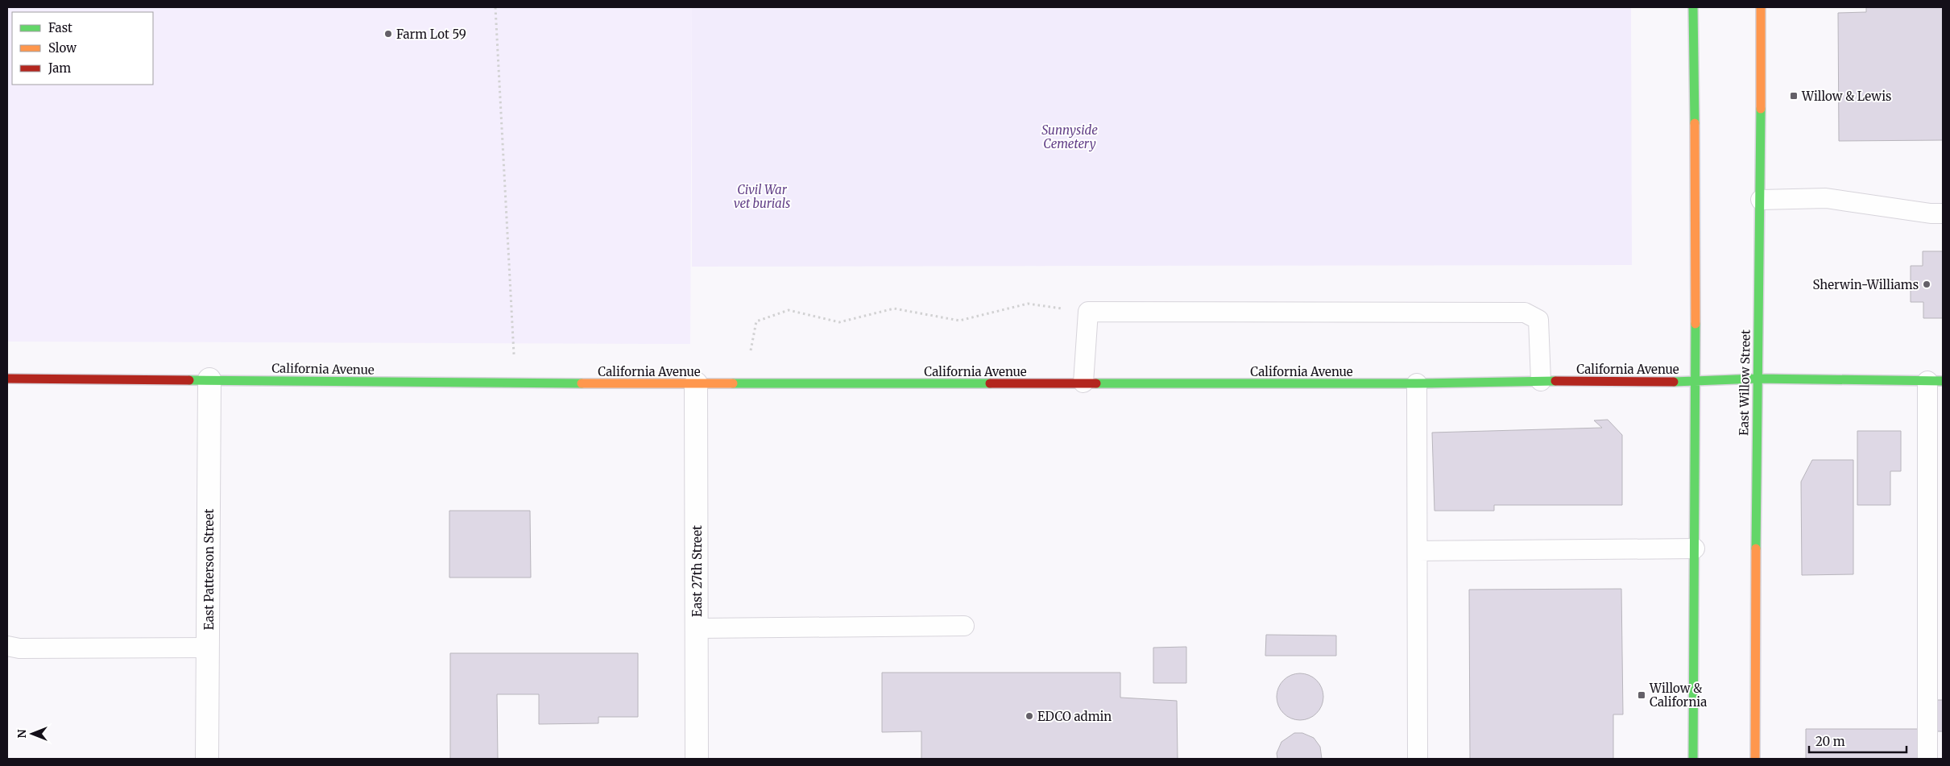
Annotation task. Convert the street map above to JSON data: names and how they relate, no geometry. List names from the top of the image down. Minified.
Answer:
{"streets":{"street":["California Avenue","East Willow Street","East Patterson Street","East 27th Street"]},"crossings":[["California Avenue","East Willow Street"],["California Avenue","East Patterson Street"],["California Avenue","East 27th Street"]],"parks":["Sunnyside Cemetery","Civil War vet burials"],"places":{"other":["Farm Lot 59","Sherwin-Williams","EDCO admin"],"transit":["Willow & Lewis","Willow & California"]},"legend":["Fast","Slow","Jam"],"scale_bar":"20 m","north":"left"}
